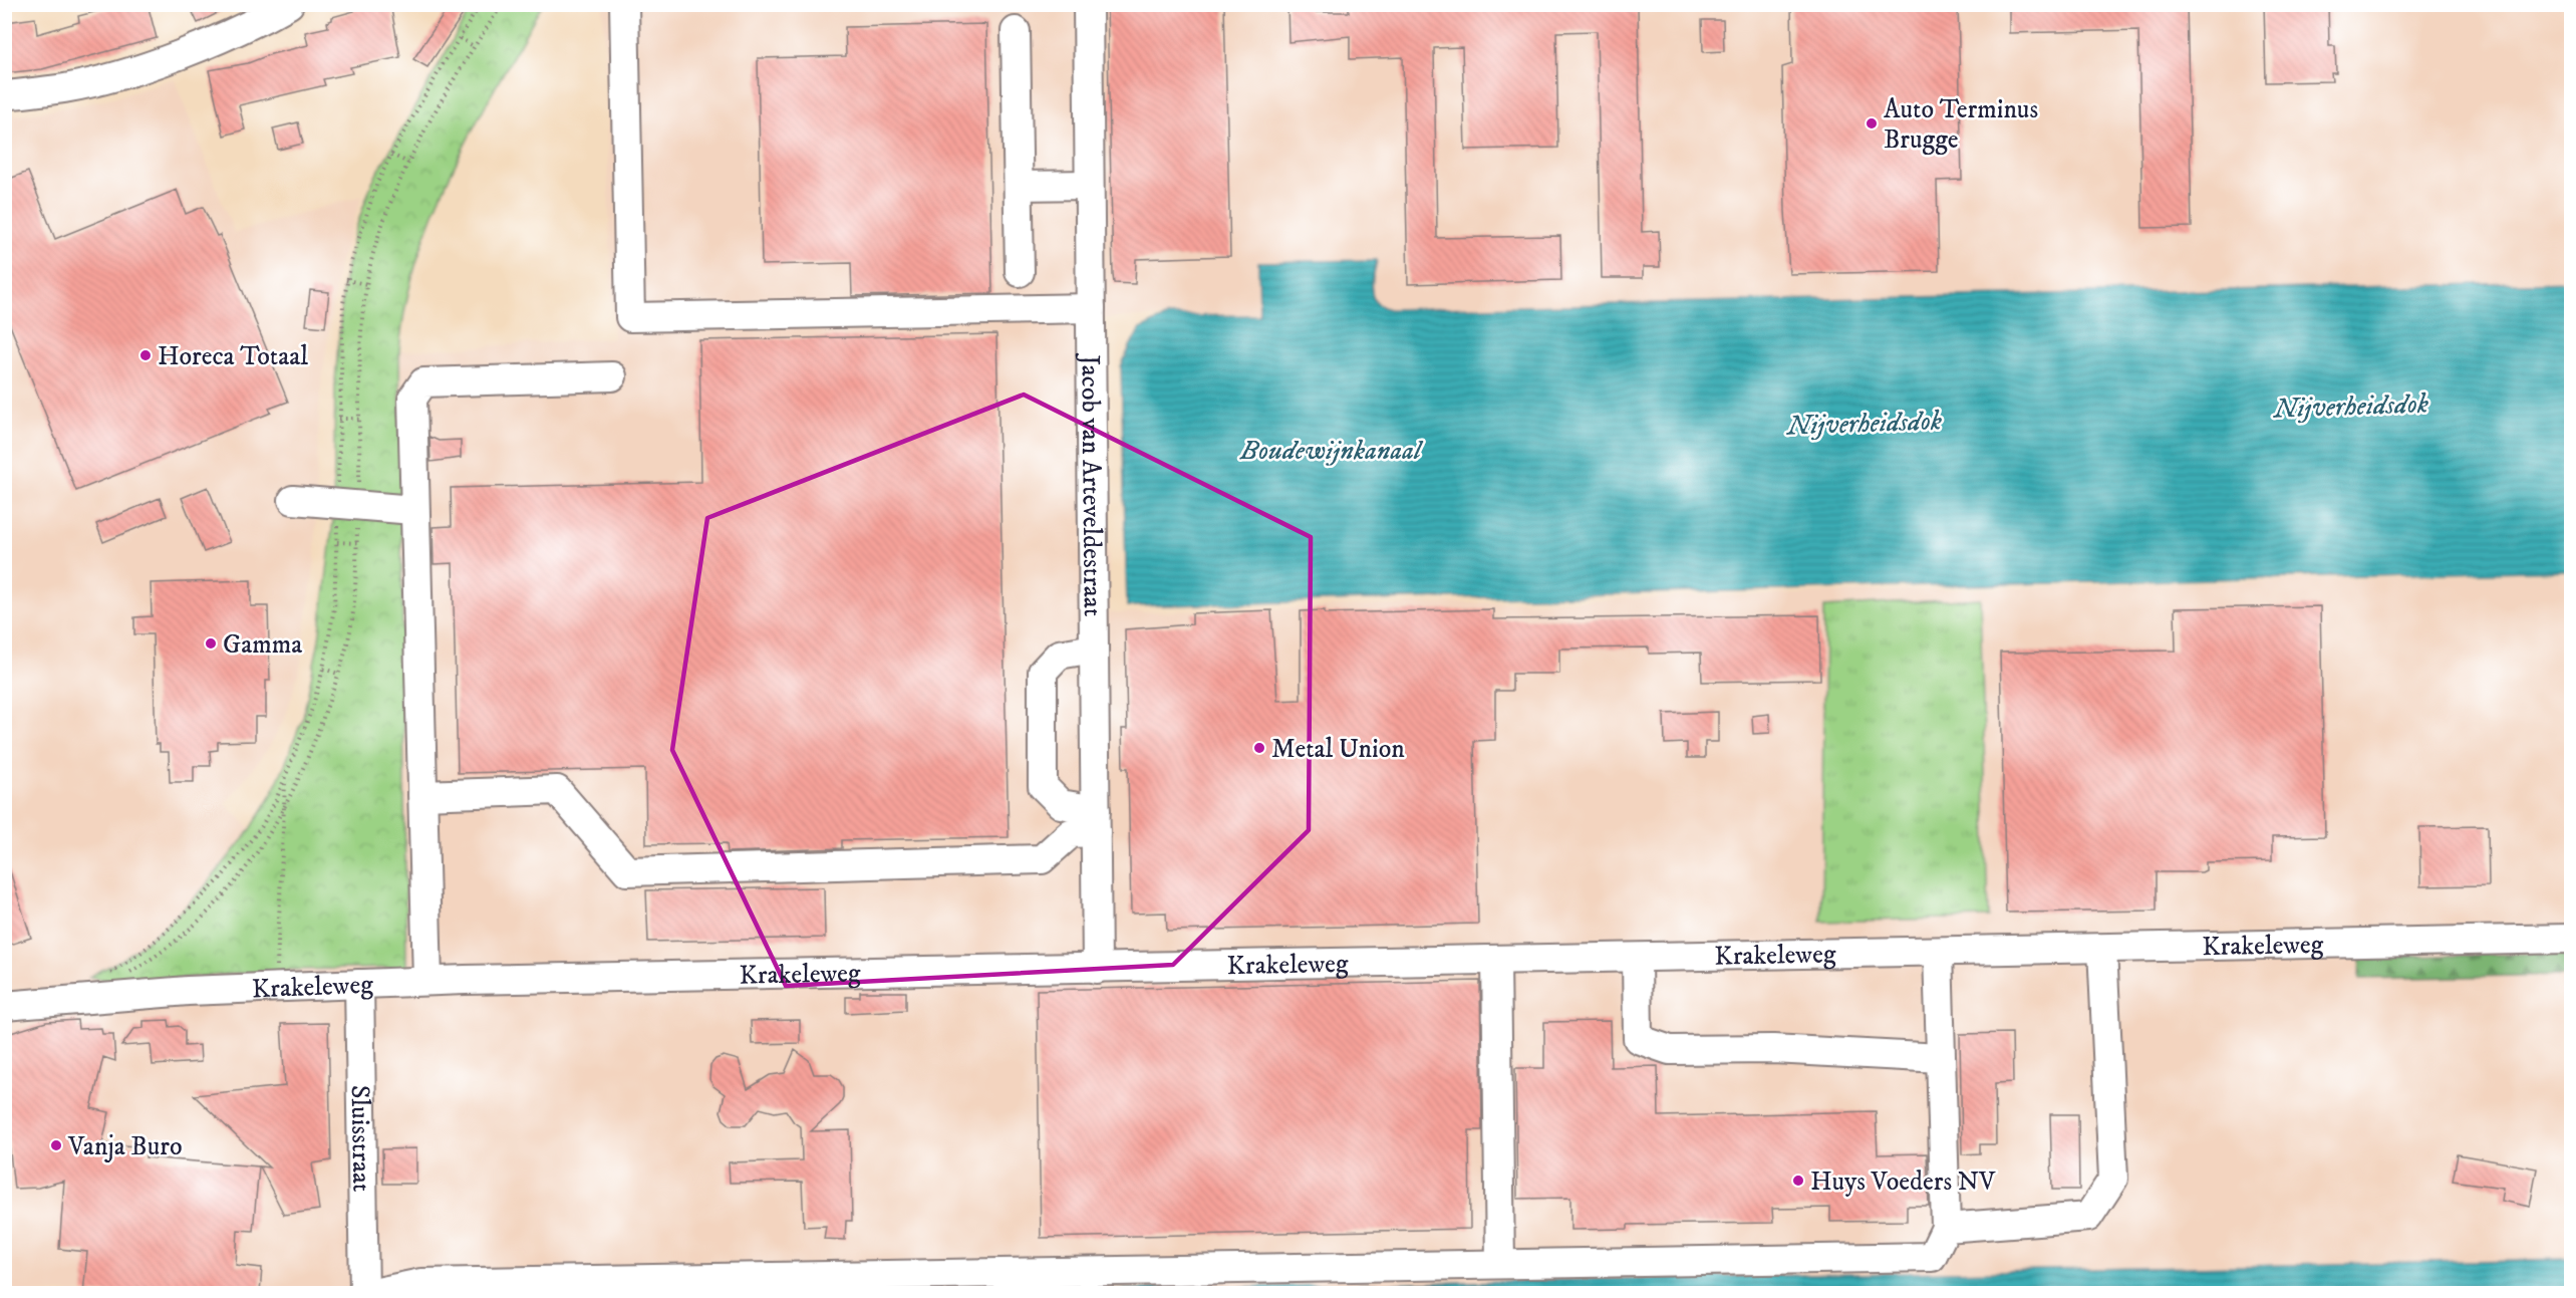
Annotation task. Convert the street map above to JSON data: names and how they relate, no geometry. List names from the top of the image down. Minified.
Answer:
{"streets":{"street":["Jacob van Arteveldestraat","Krakeleweg","Sluisstraat"]},"crossings":[["Jacob van Arteveldestraat","Krakeleweg"],["Krakeleweg","Sluisstraat"]],"water":["Nijverheidsdok","Boudewijnkanaal"],"places":["Auto Terminus Brugge","Horeca Totaal","Gamma","Metal Union","Vanja Buro","Huys Voeders NV"]}
